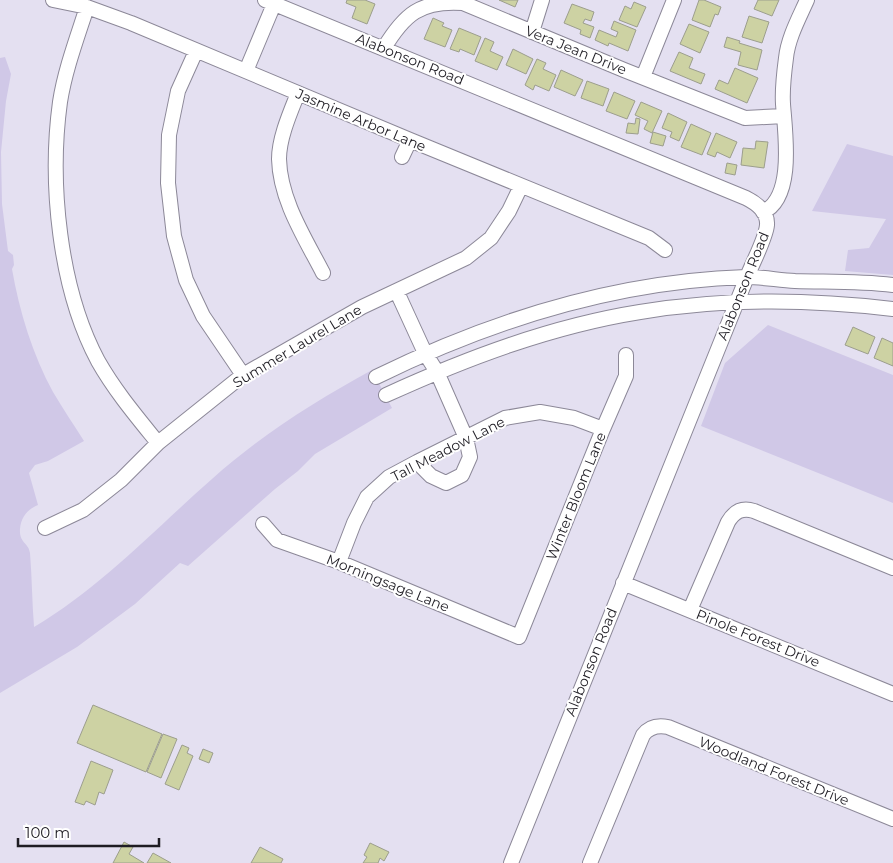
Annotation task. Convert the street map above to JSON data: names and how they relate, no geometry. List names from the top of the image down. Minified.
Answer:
{"streets":{"street":["Vera Jean Drive","Alabonson Road","Jasmine Arbor Lane","Summer Laurel Lane","Tall Meadow Lane","Winter Bloom Lane","Morningsage Lane","Pinole Forest Drive","Woodland Forest Drive"]},"crossings":[["Vera Jean Drive","Alabonson Road"],["Alabonson Road","Pinole Forest Drive"],["Jasmine Arbor Lane","Summer Laurel Lane"],["Tall Meadow Lane","Winter Bloom Lane"],["Tall Meadow Lane","Morningsage Lane"],["Winter Bloom Lane","Morningsage Lane"]],"scale_bar":"100 m"}
